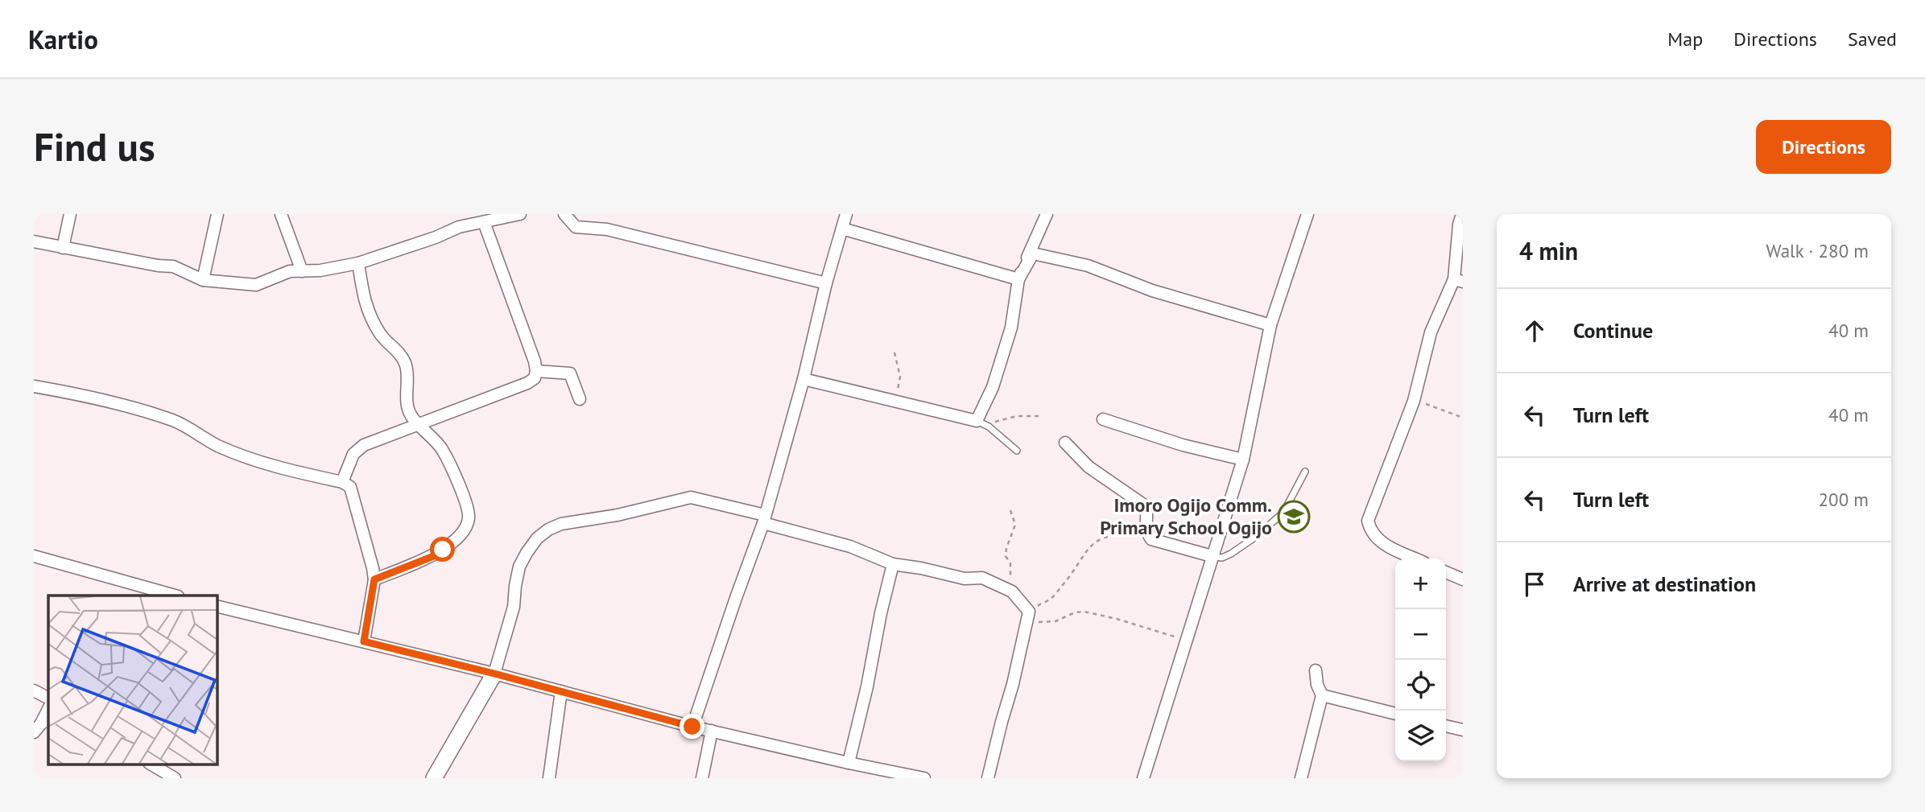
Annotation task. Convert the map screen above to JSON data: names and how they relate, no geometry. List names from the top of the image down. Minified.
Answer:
{"places":{"school or university":["Imoro Ogijo Comm. Primary School Ogijo"]},"page":{"header":"Kartio","nav":["Map","Directions","Saved"],"buttons":"Directions","title":"Find us","heading":["4 min","Walk · 280 m"],"list":[["Continue","40 m"],["Turn left","40 m"],["Turn left","200 m"],"Arrive at destination"],"map_buttons":["+","−"]}}
